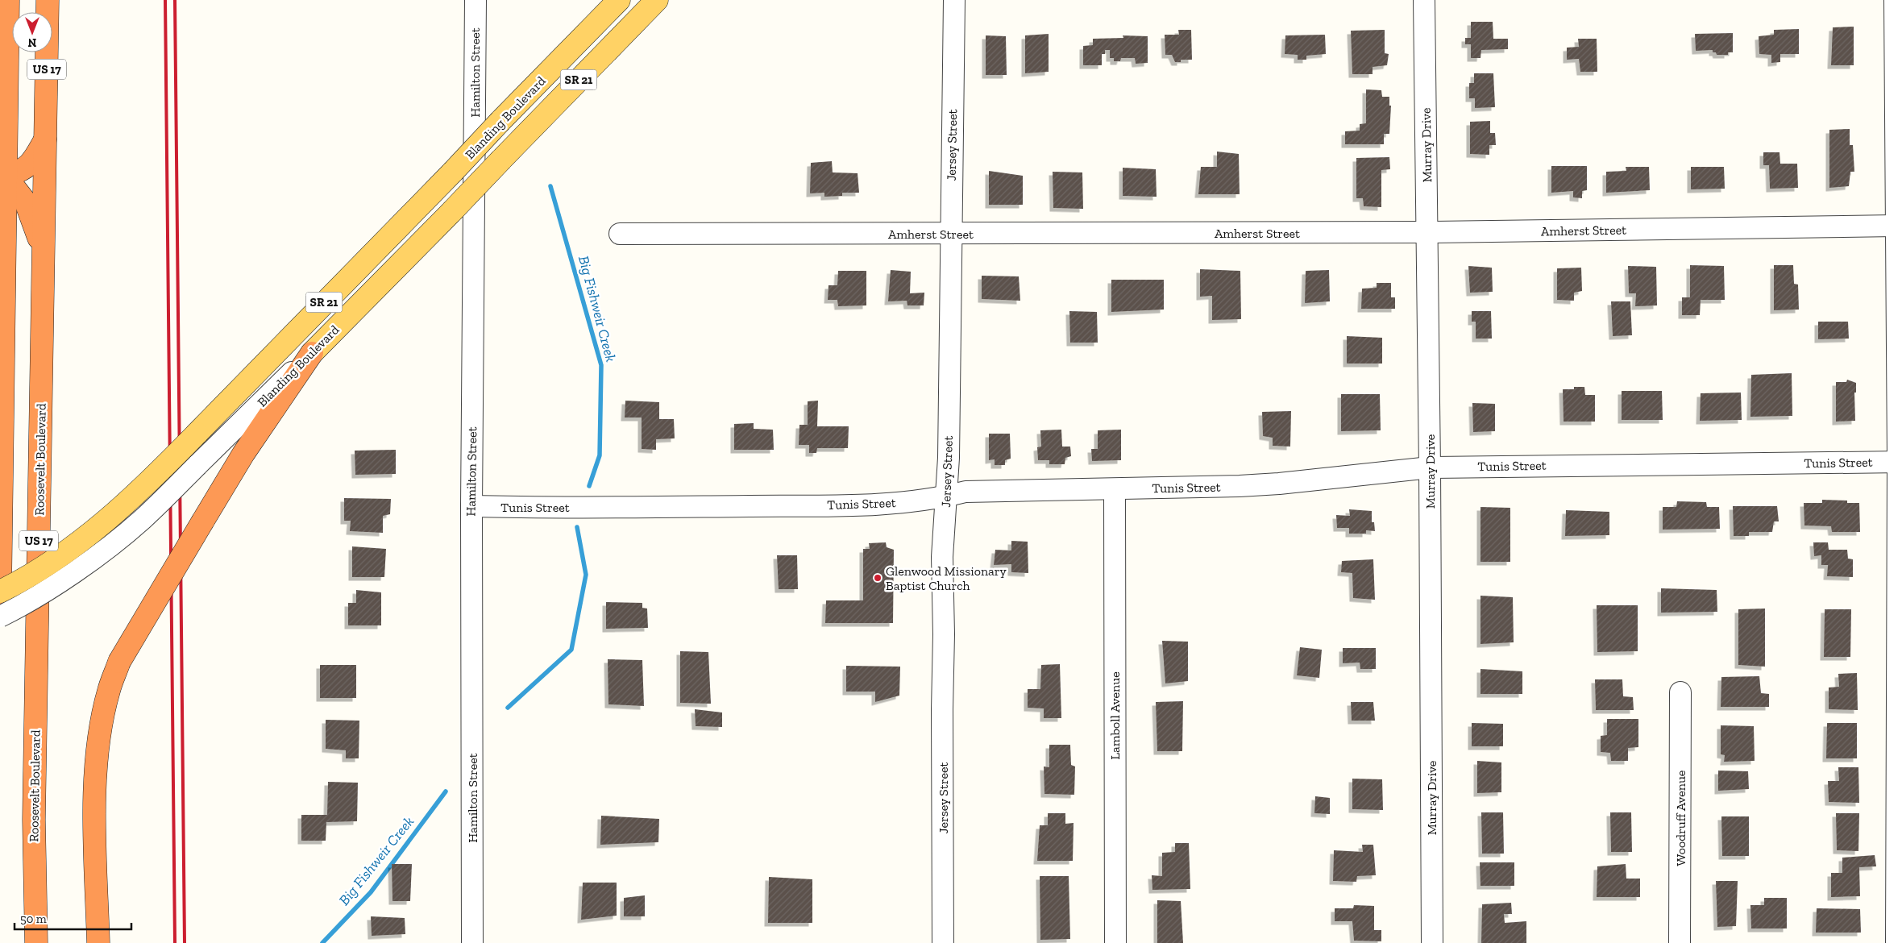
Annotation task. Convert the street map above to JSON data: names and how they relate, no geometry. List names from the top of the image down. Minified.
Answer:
{"streets":{"highway":["US 17","Roosevelt Boulevard"],"main road":["SR 21","Blanding Boulevard"],"street":["Hamilton Street","Jersey Street","Murray Drive","Amherst Street","Tunis Street","Lamboll Avenue","Woodruff Avenue"]},"crossings":[["Hamilton Street","Tunis Street"],["Jersey Street","Amherst Street"],["Jersey Street","Tunis Street"],["Murray Drive","Amherst Street"],["Murray Drive","Tunis Street"],["Tunis Street","Lamboll Avenue"]],"water":["Big Fishweir Creek"],"places":["Glenwood Missionary Baptist Church"],"scale_bar":"50 m","north":"bottom"}
